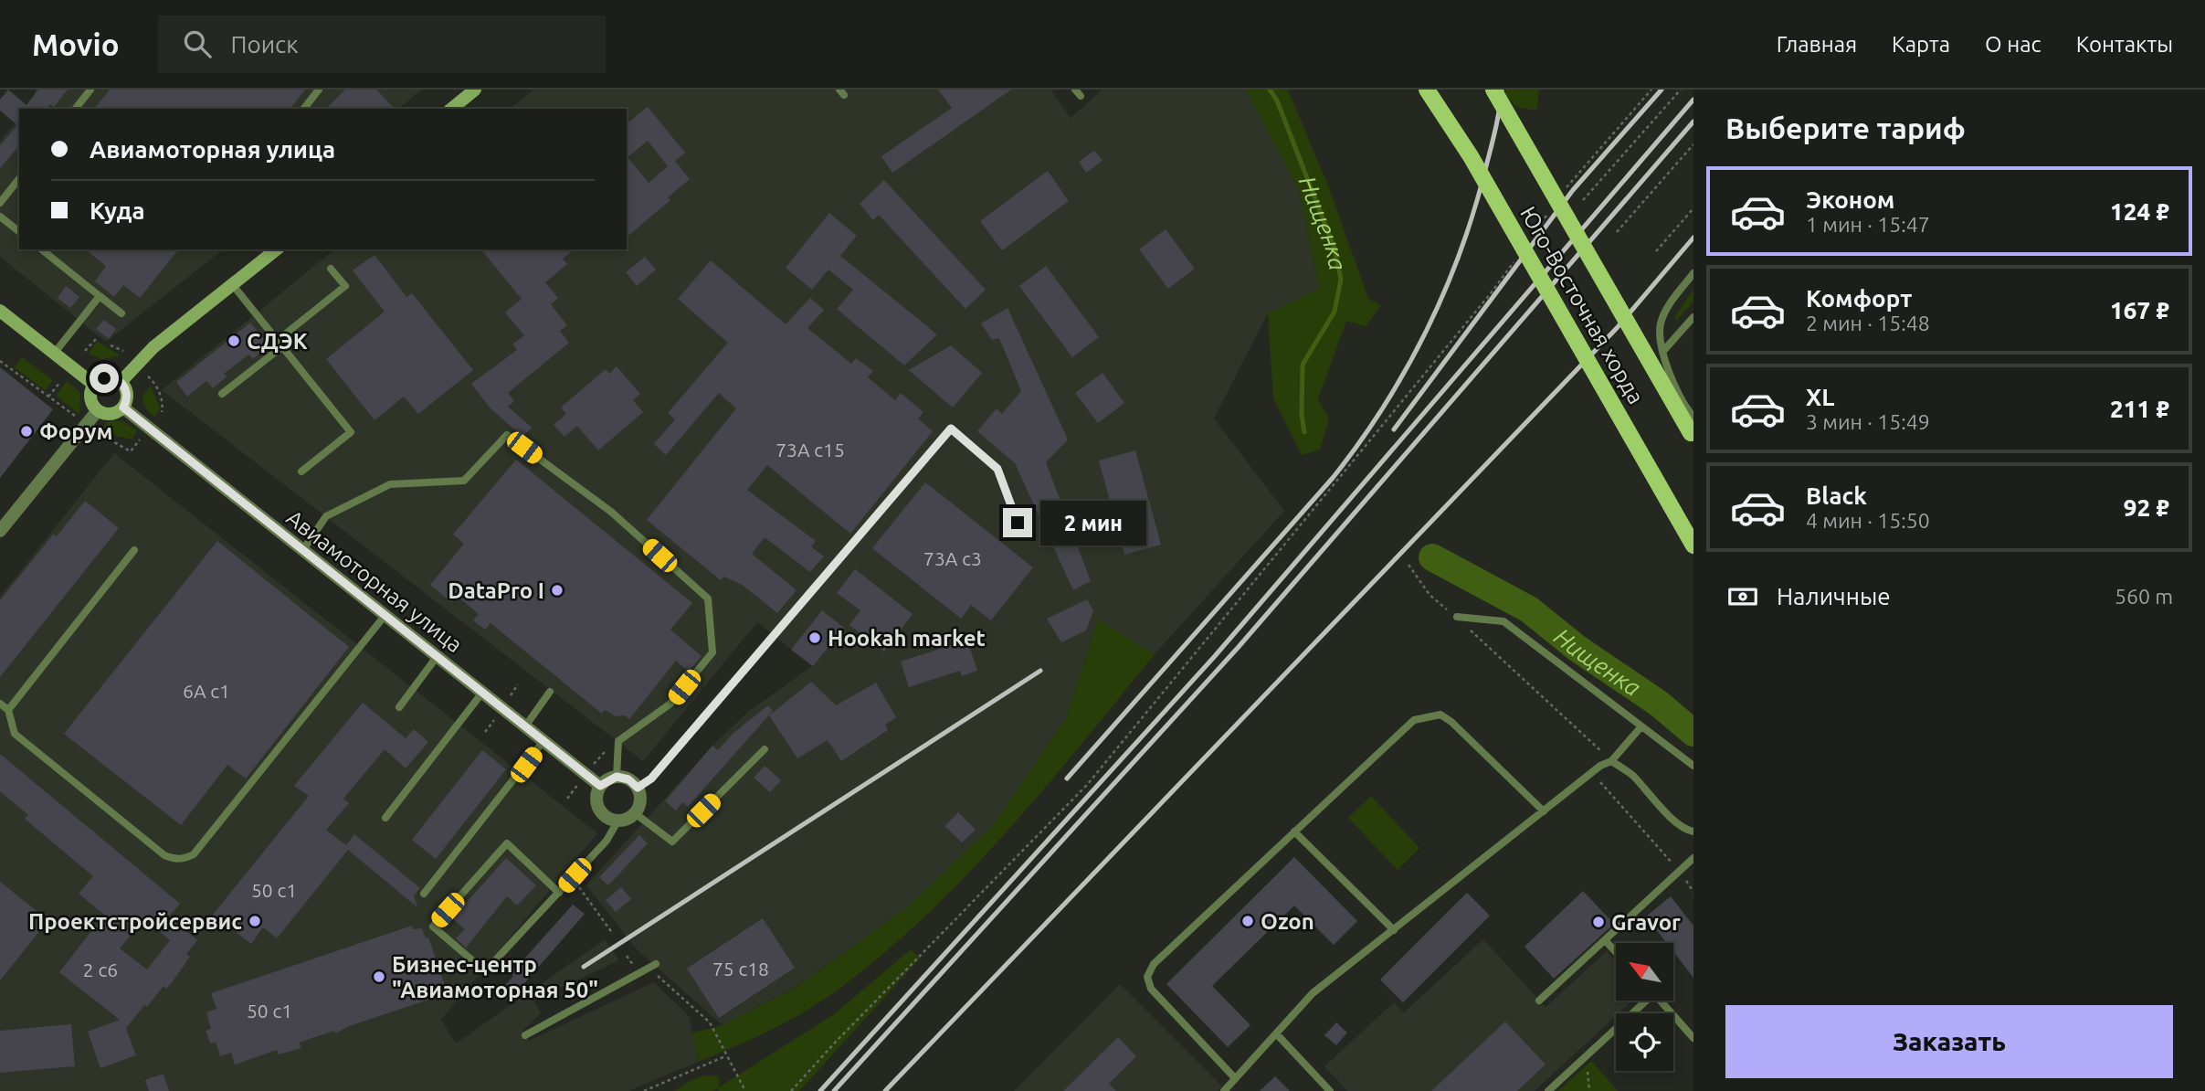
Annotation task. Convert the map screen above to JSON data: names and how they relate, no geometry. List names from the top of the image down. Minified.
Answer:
{"streets":{"main road":["Юго-Восточная хорда"],"street":["Авиамоторная улица"]},"water":["Нищенка"],"places":["СДЭК","Форум","DataPro I","Hookah market","Проектстройсервис","Ozon","Gravor","Бизнес-центр \"Авиамоторная 50\""],"house_numbers":["73А с15","73А с3","6А с1","50 с1","75 с18","2 с6","50 с1"],"north":"top left","page":{"header":"Movio","search":"Поиск","nav":["Главная","Карта","О нас","Контакты"],"heading":"Выберите тариф","banner":["Авиамоторная улица","Куда"],"list":[{"name":"Эконом","note":"1 мин · 15:47","value":"124 ₽"},{"name":"Комфорт","note":"2 мин · 15:48","value":"167 ₽"},{"name":"XL","note":"3 мин · 15:49","value":"211 ₽"},{"name":"Black","note":"4 мин · 15:50","value":"92 ₽"}],"bubble":"2 мин","pay":["Наличные","560 m"],"buttons":"Заказать"}}
